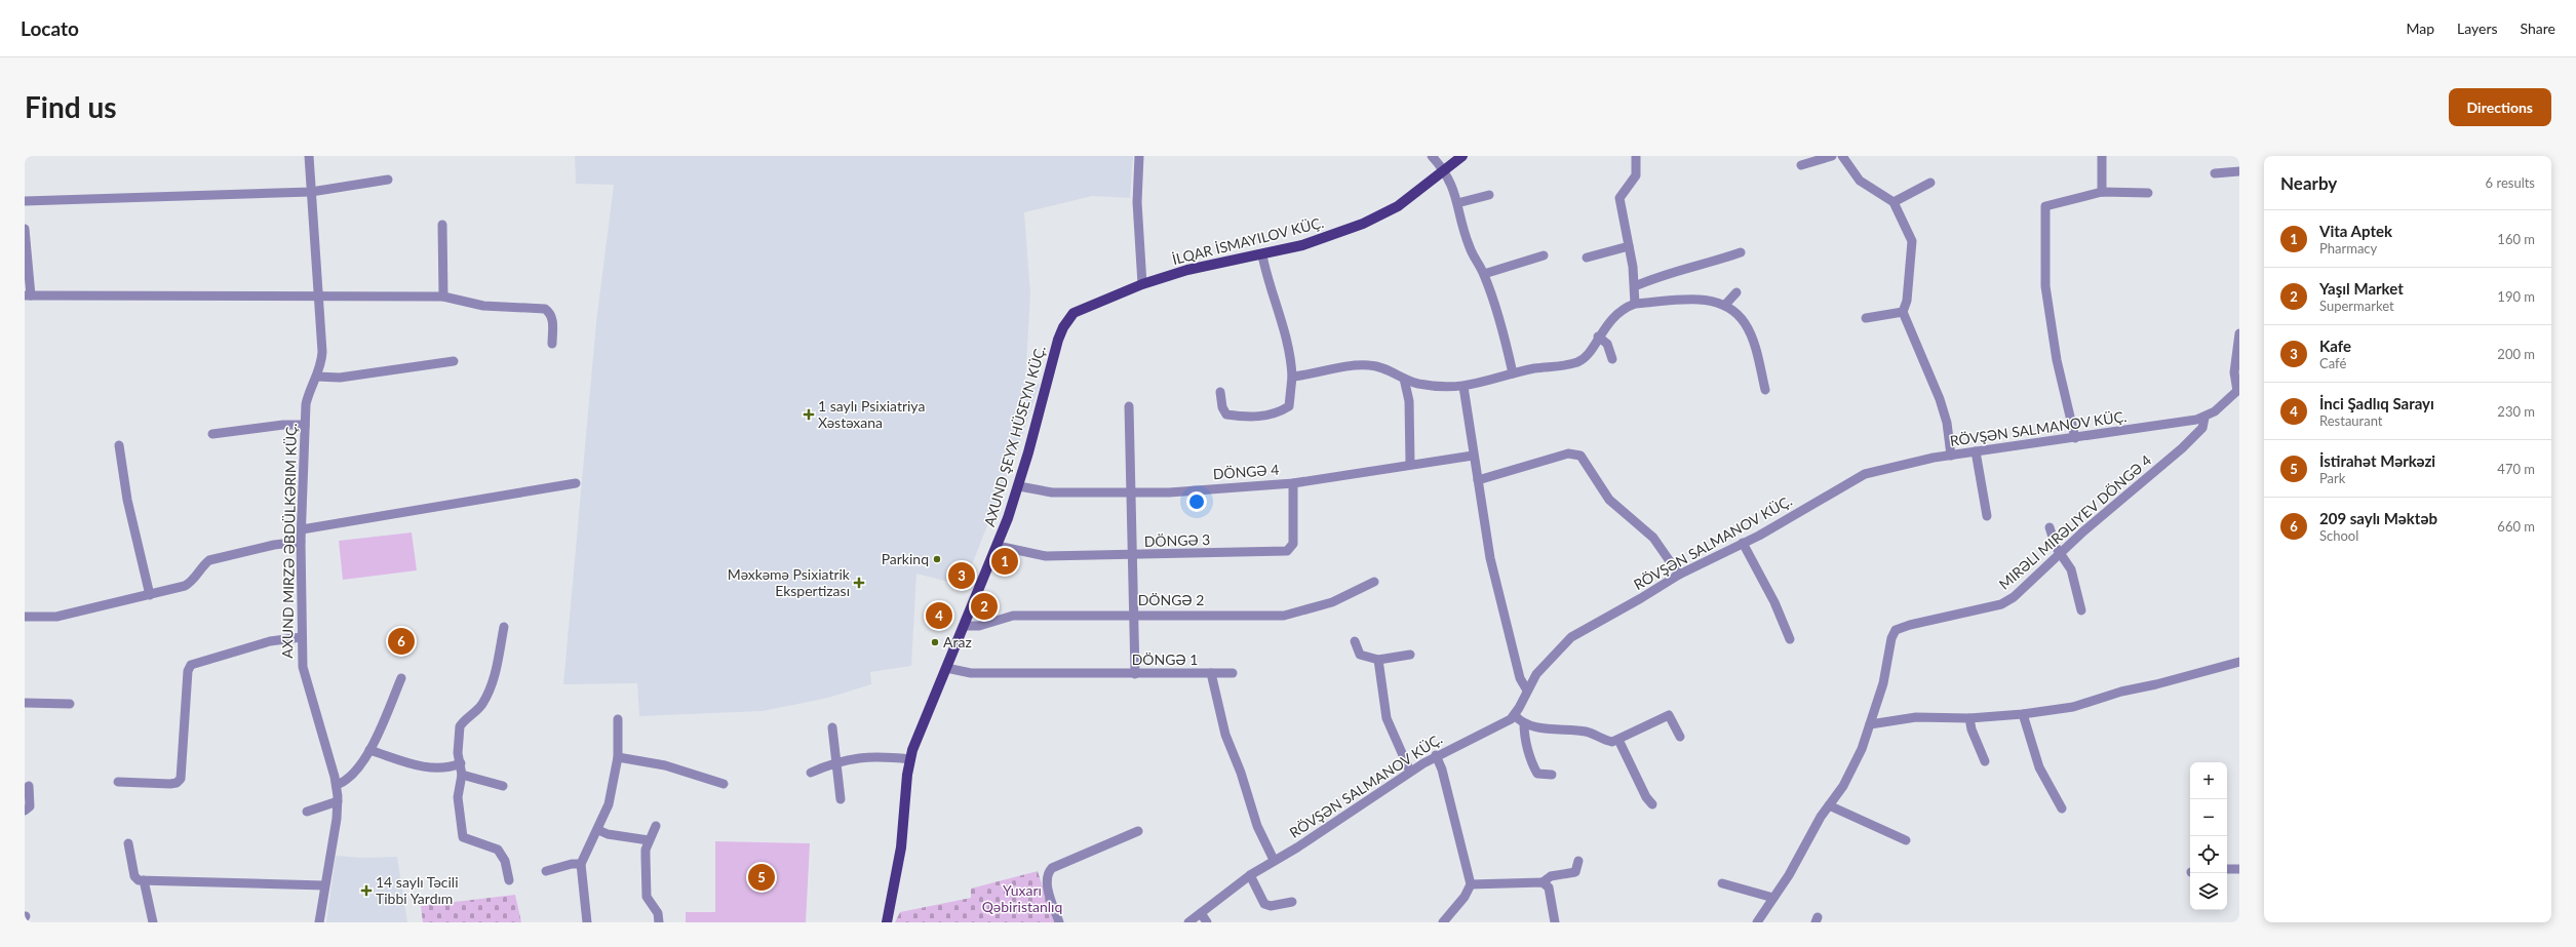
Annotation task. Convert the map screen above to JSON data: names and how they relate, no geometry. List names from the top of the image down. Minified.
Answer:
{"streets":{"main road":["AXUND ŞEYX HÜSEYN KÜÇ."],"street":["RÖVŞƏN SALMANOV KÜÇ.","DÖNGƏ 4","MIRƏLI MIRƏLIYEV DÖNGƏ 4","AXUND MIRZƏ ƏBDÜLKƏRIM KÜÇ.","DÖNGƏ 3","DÖNGƏ 2","DÖNGƏ 1"]},"crossings":[["RÖVŞƏN SALMANOV KÜÇ.","MIRƏLI MIRƏLIYEV DÖNGƏ 4"],["RÖVŞƏN SALMANOV KÜÇ.","DÖNGƏ 1"],["AXUND ŞEYX HÜSEYN KÜÇ.","DÖNGƏ 4"],["AXUND ŞEYX HÜSEYN KÜÇ.","DÖNGƏ 3"],["AXUND ŞEYX HÜSEYN KÜÇ.","DÖNGƏ 2"],["AXUND ŞEYX HÜSEYN KÜÇ.","DÖNGƏ 1"],["DÖNGƏ 4","DÖNGƏ 3"]],"parks":["Yuxarı Qəbiristanlıq"],"places":{"health":["1 saylı Psixiatriya Xəstəxana","Məxkəmə Psixiatrik Ekspertizası","14 saylı Təcili Tibbi Yardım"],"other":["Parkinq","Araz"]},"page":{"header":"Locato","nav":["Map","Layers","Share"],"buttons":"Directions","title":"Find us","heading":["Nearby","6 results"],"list":[{"mark":"1","name":"Vita Aptek","note":"Pharmacy","value":"160 m"},{"mark":"2","name":"Yaşıl Market","note":"Supermarket","value":"190 m"},{"mark":"3","name":"Kafe","note":"Café","value":"200 m"},{"mark":"4","name":"İnci Şadlıq Sarayı","note":"Restaurant","value":"230 m"},{"mark":"5","name":"İstirahət Mərkəzi","note":"Park","value":"470 m"},{"mark":"6","name":"209 saylı Məktəb","note":"School","value":"660 m"}],"pins":["1","3","2","4","6","5"],"map_buttons":["+","−"]}}
